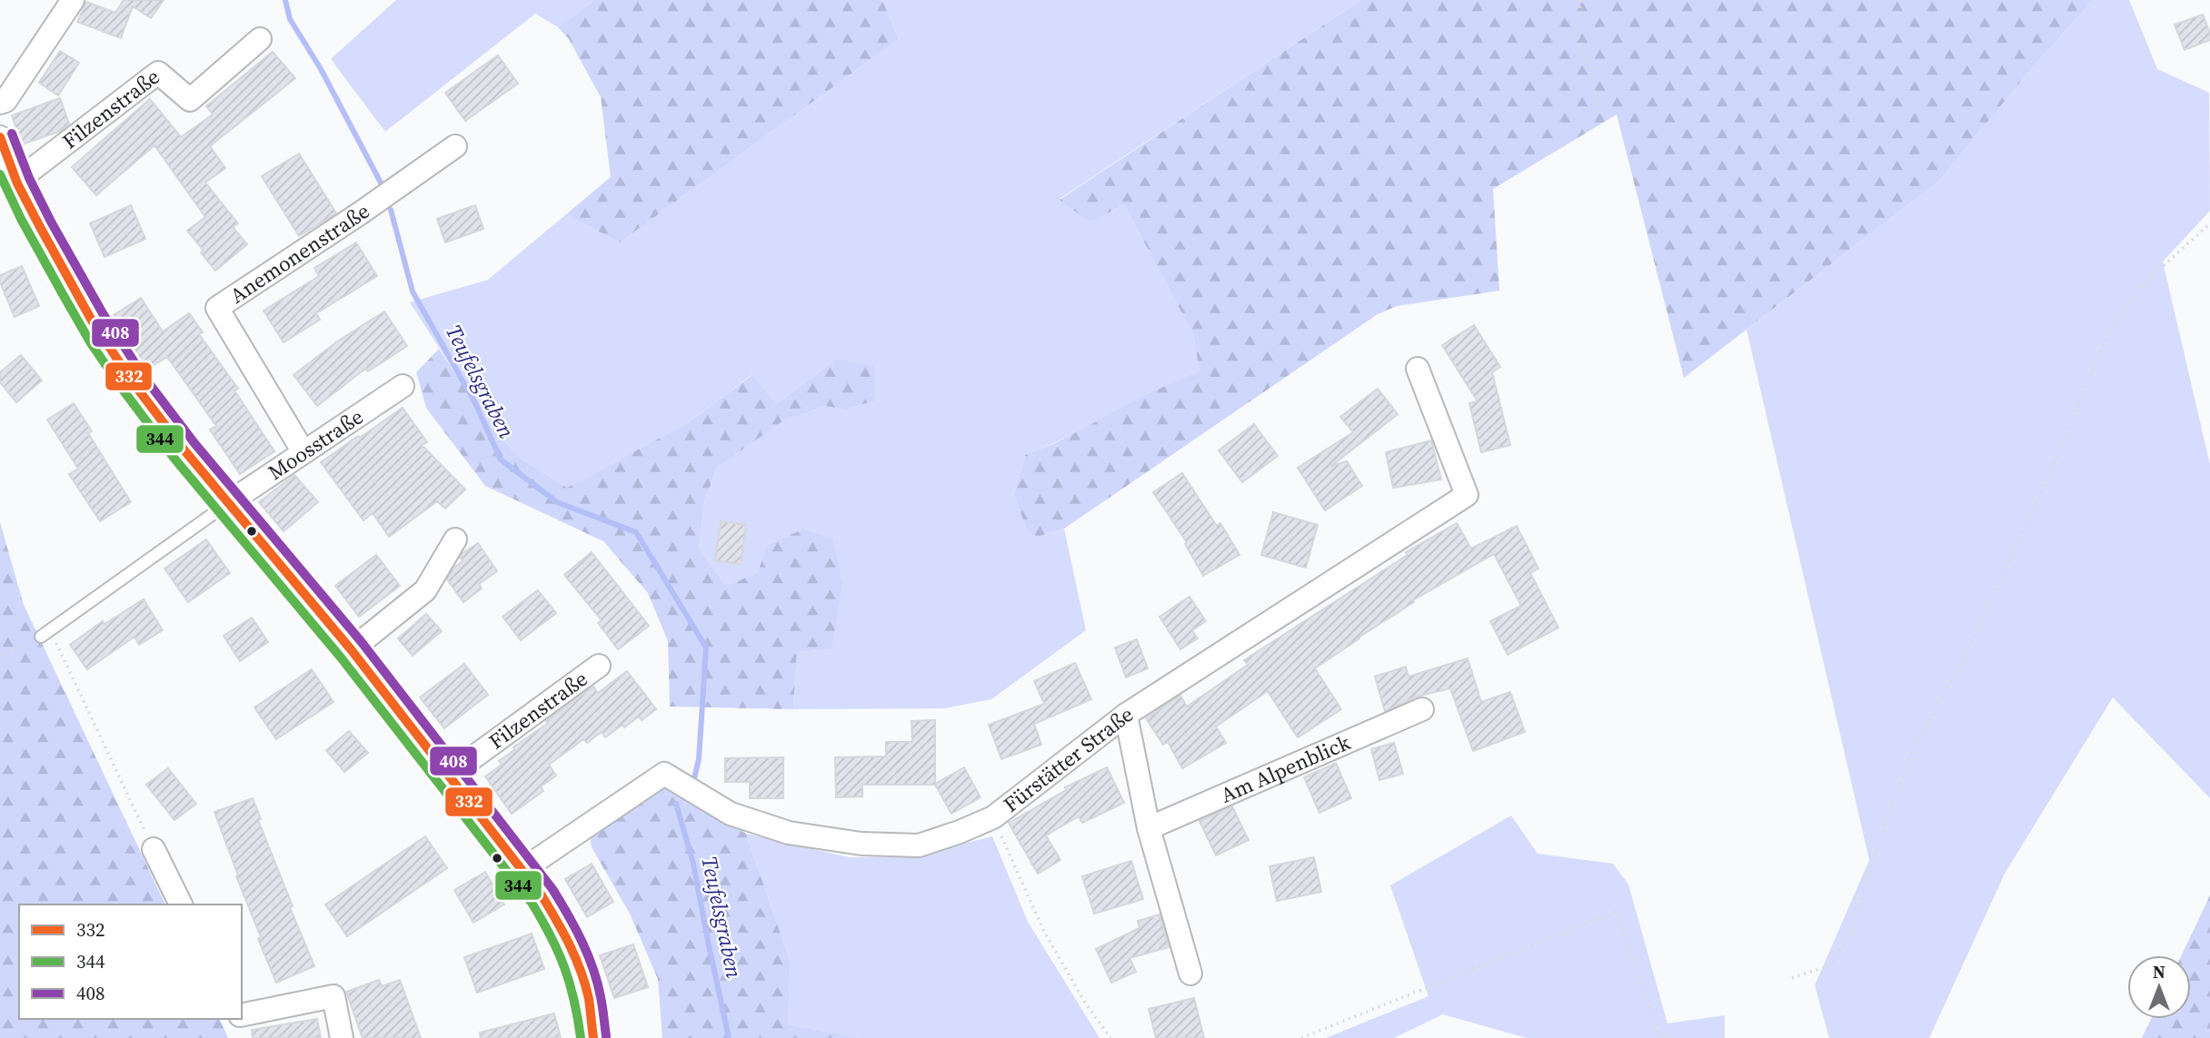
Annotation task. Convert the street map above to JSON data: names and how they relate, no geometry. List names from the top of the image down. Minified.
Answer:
{"streets":{"street":["Filzenstraße","Anemonenstraße","Moosstraße","Fürstätter Straße","Am Alpenblick"]},"crossings":[["Anemonenstraße","Moosstraße"]],"water":["Teufelsgraben"],"lines":["transit line 408","transit line 332","transit line 344"],"legend":["332","344","408"],"north":"top"}
